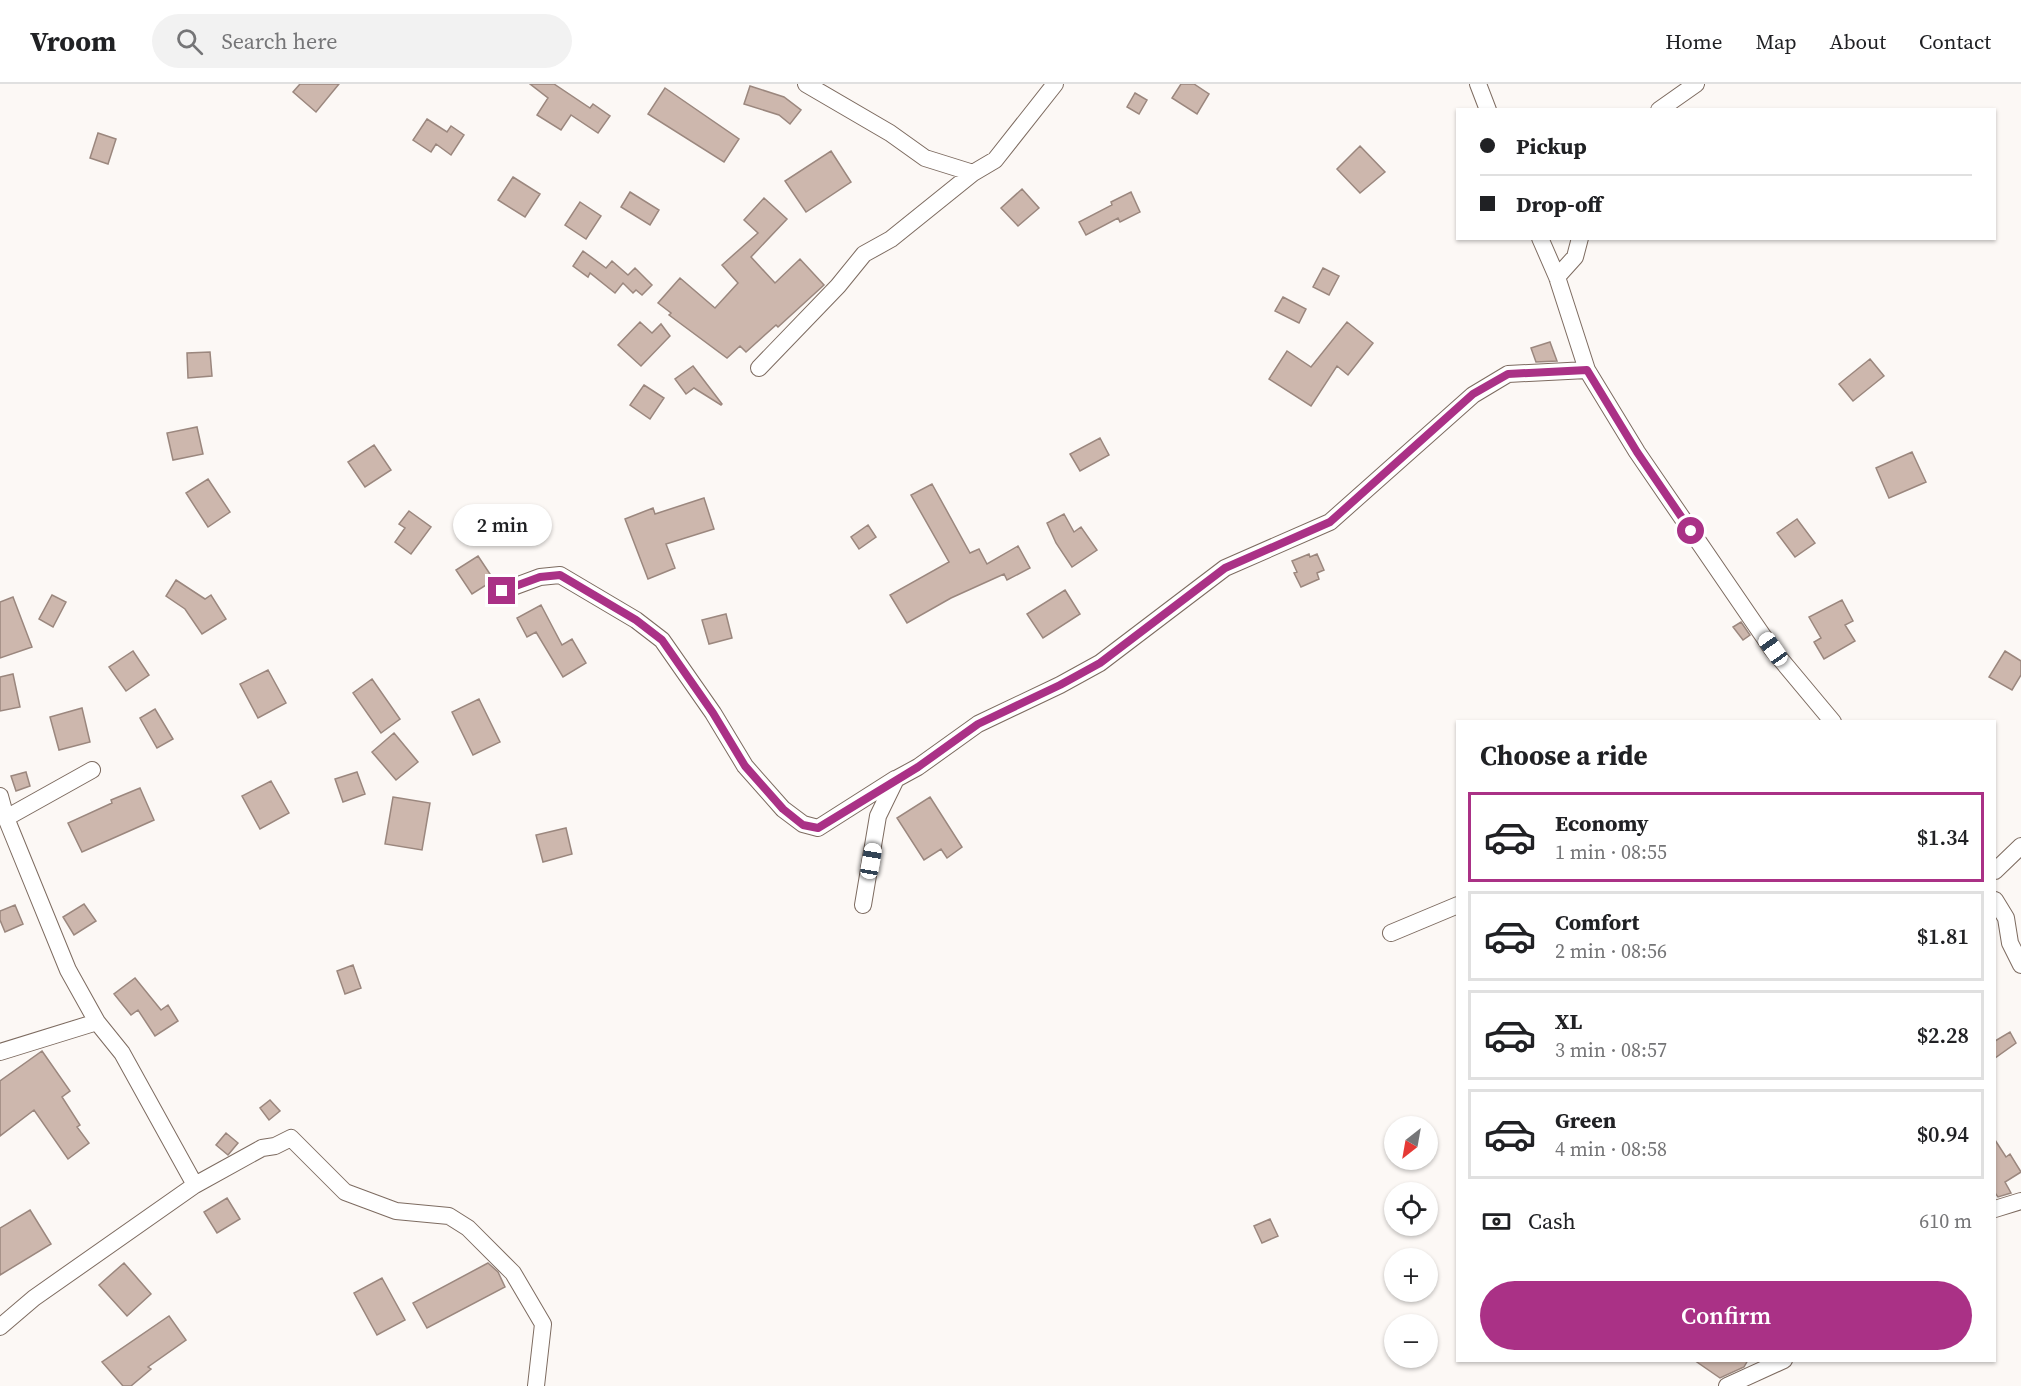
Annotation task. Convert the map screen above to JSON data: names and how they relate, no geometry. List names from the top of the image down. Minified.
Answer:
{"north":"bottom left","page":{"header":"Vroom","search":"Search here","nav":["Home","Map","About","Contact"],"banner":["Pickup","Drop-off"],"bubble":"2 min","heading":"Choose a ride","list":[{"name":"Economy","note":"1 min · 08:55","value":"$1.34"},{"name":"Comfort","note":"2 min · 08:56","value":"$1.81"},{"name":"XL","note":"3 min · 08:57","value":"$2.28"},{"name":"Green","note":"4 min · 08:58","value":"$0.94"}],"map_buttons":["+","−"],"pay":["Cash","610 m"],"buttons":"Confirm"}}
